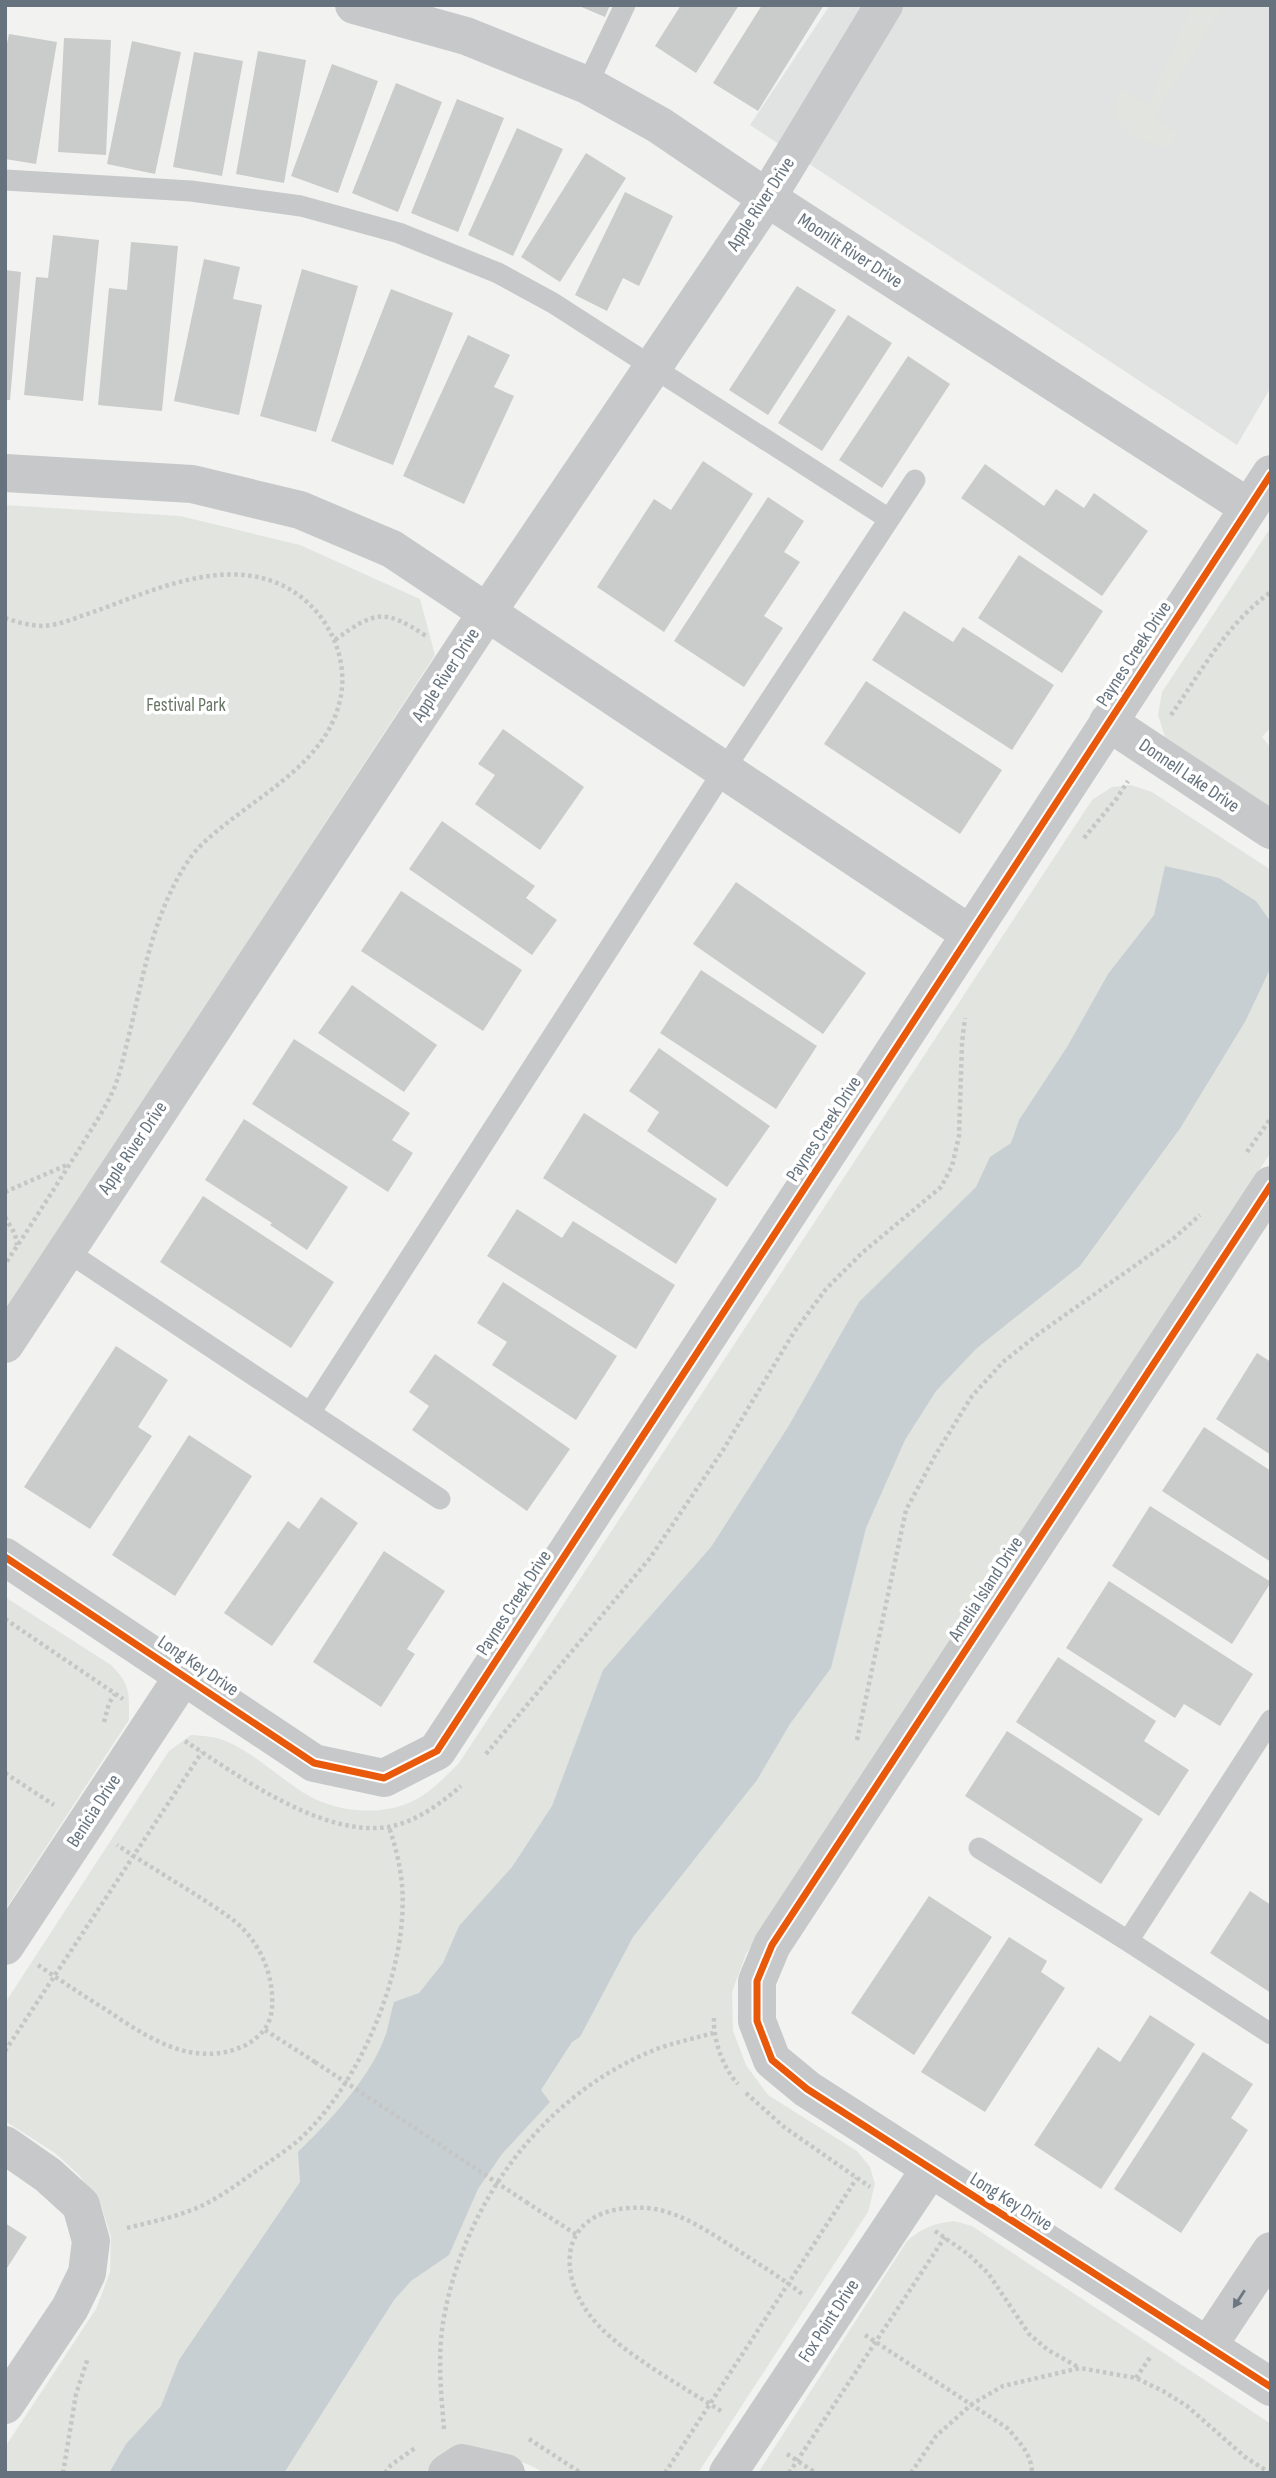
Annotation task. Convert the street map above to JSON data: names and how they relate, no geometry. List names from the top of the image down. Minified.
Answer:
{"streets":{"street":["Apple River Drive","Moonlit River Drive","Paynes Creek Drive","Donnell Lake Drive","Amelia Island Drive","Long Key Drive","Benicia Drive","Fox Point Drive"]},"crossings":[["Apple River Drive","Moonlit River Drive"],["Moonlit River Drive","Paynes Creek Drive"],["Paynes Creek Drive","Donnell Lake Drive"],["Paynes Creek Drive","Long Key Drive"],["Amelia Island Drive","Long Key Drive"],["Long Key Drive","Benicia Drive"],["Long Key Drive","Fox Point Drive"]],"parks":["Festival Park"]}
